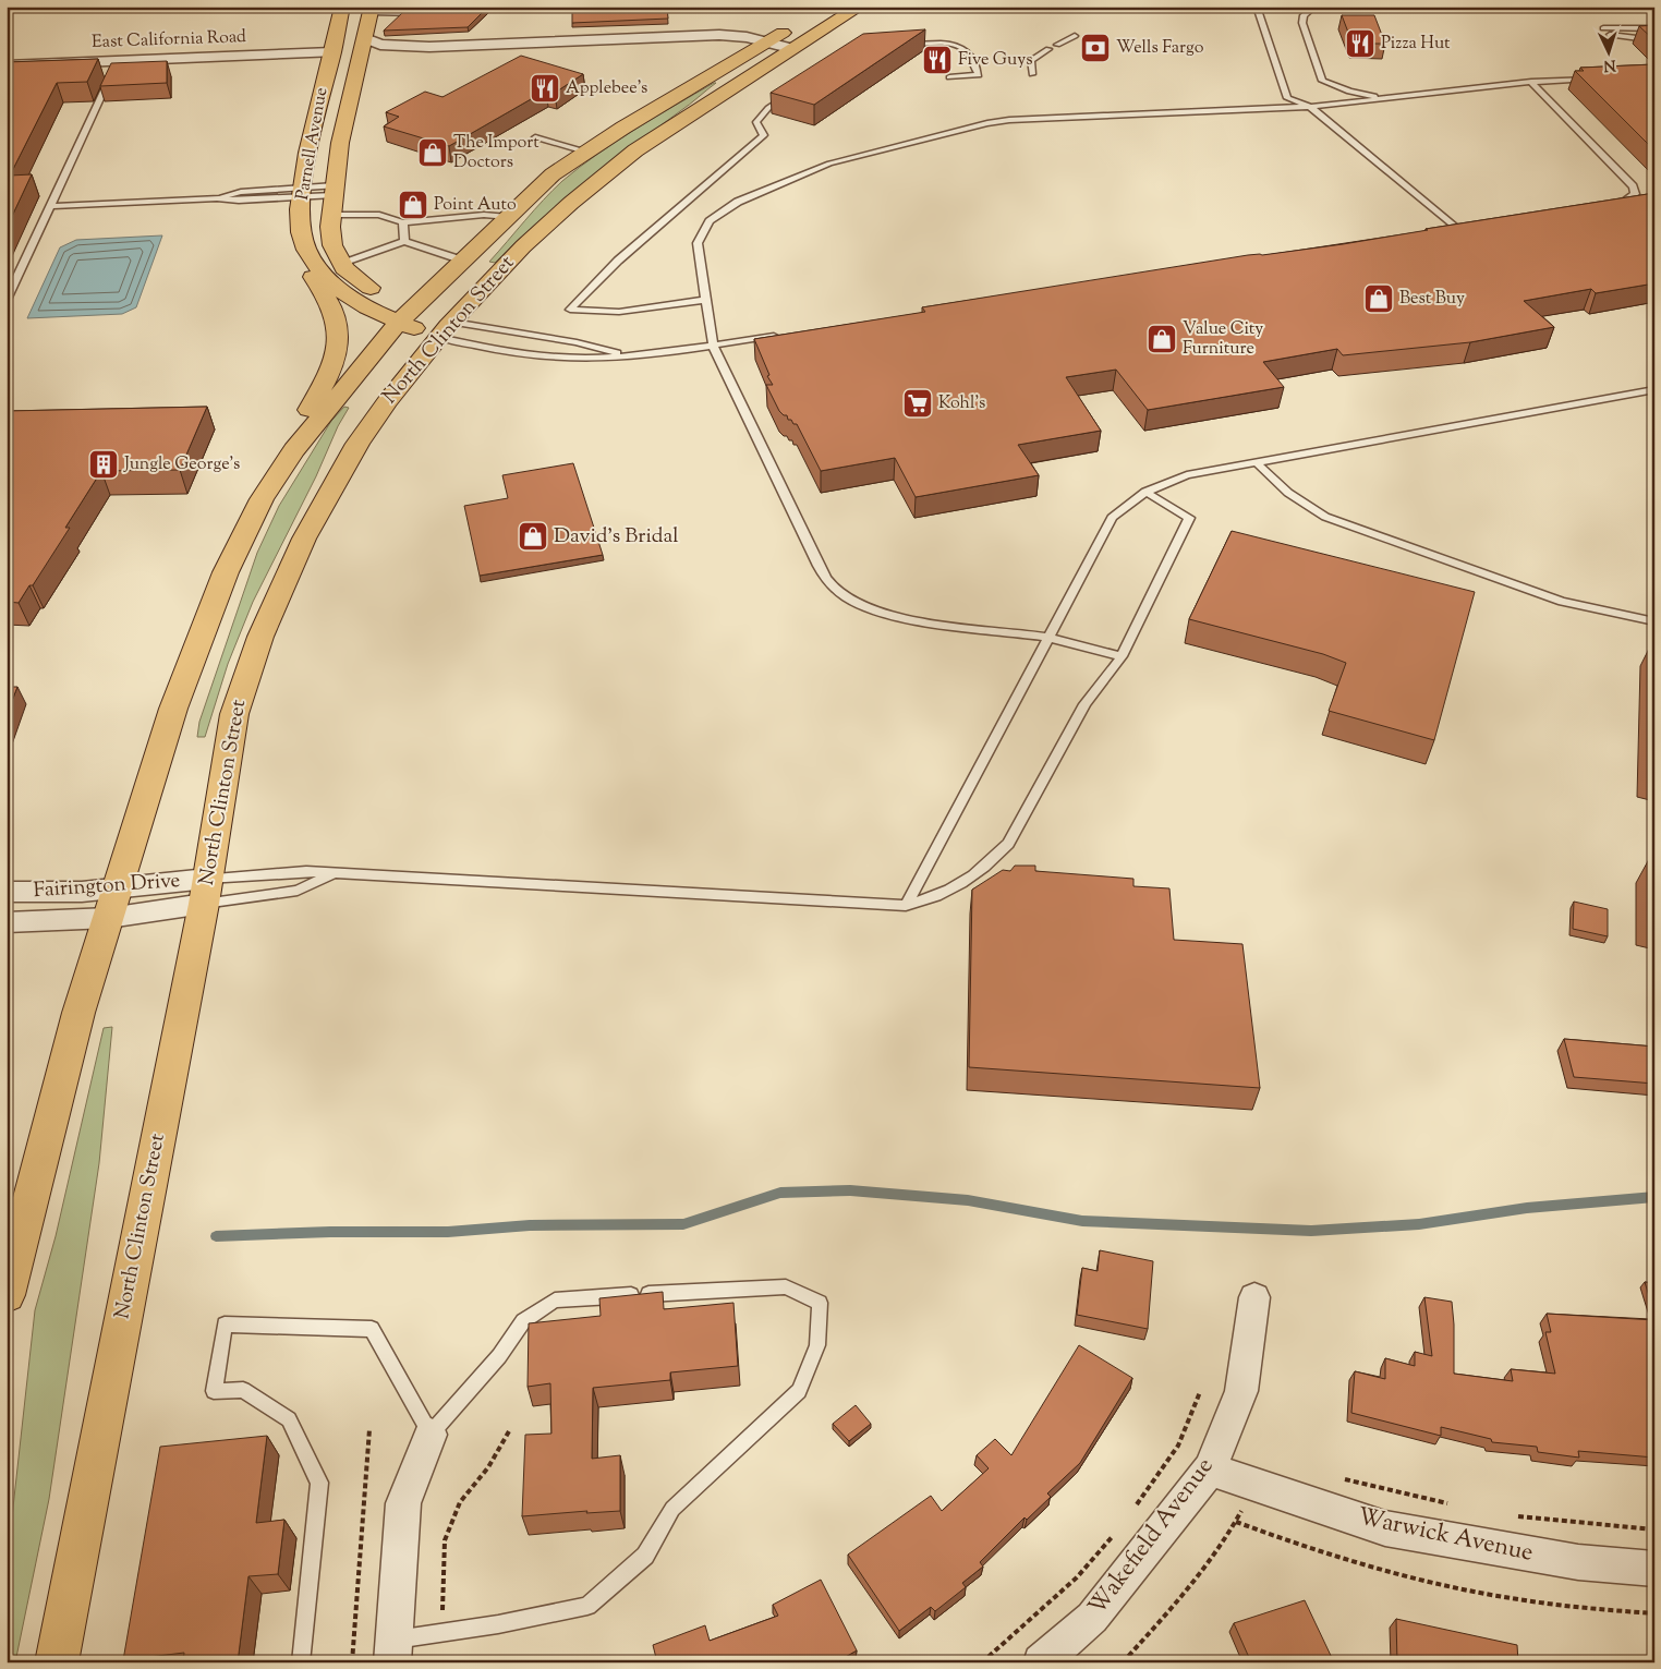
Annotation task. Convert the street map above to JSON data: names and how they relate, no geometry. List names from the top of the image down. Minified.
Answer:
{"streets":{"main road":["Parnell Avenue","North Clinton Street"],"street":["East California Road","Fairington Drive","Warwick Avenue","Wakefield Avenue"]},"crossings":[["East California Road","Parnell Avenue"],["Parnell Avenue","North Clinton Street"],["North Clinton Street","Fairington Drive"],["Warwick Avenue","Wakefield Avenue"]],"places":{"restaurant":["Pizza Hut","Five Guys","Applebee's"],"bank":["Wells Fargo"],"shop":["The Import Doctors","Point Auto","Best Buy","Value City Furniture","David's Bridal"],"supermarket":["Kohl's"],"building":["Jungle George's"]},"north":"bottom"}
